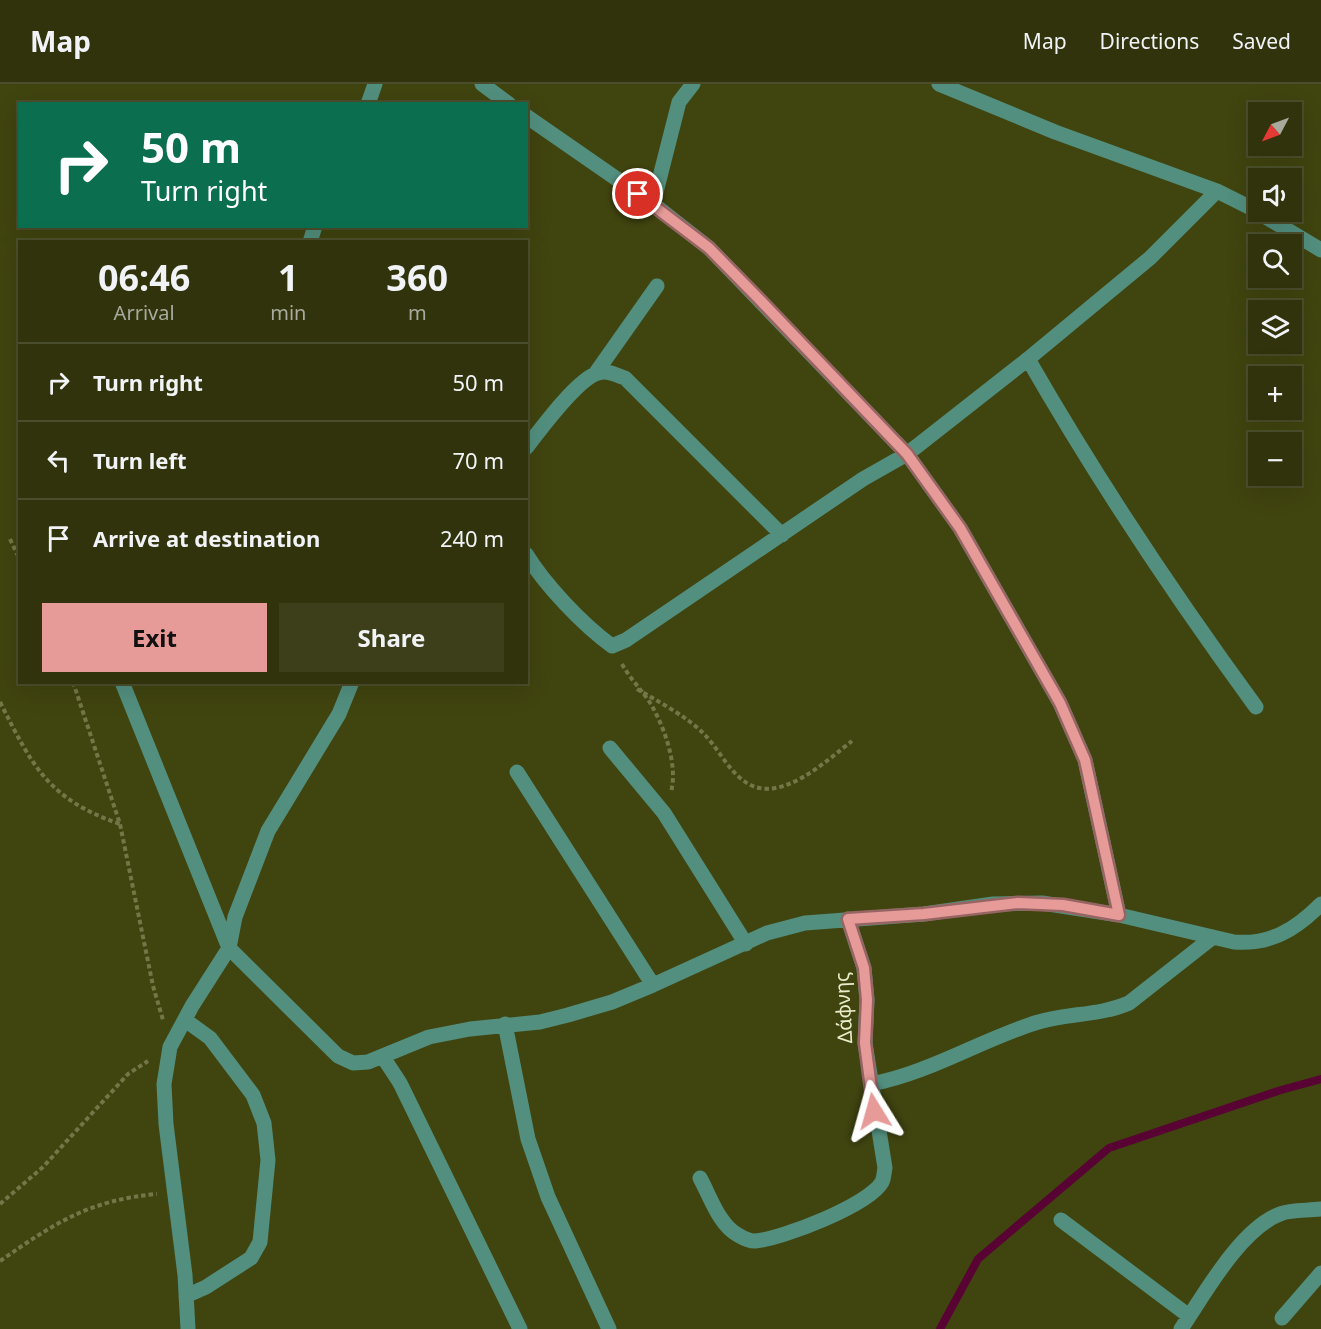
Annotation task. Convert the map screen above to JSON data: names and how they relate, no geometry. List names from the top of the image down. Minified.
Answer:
{"streets":{"street":["Δάφνης"]},"north":"bottom left","page":{"header":"Map","nav":["Map","Directions","Saved"],"map_buttons":["+","−"],"turn":["50 m","Turn right"],"eta":["06:46","Arrival","1","min","360","m"],"list":[{"name":"Turn right","value":"50 m"},{"name":"Turn left","value":"70 m"},{"name":"Arrive at destination","value":"240 m"}],"buttons":["Exit","Share"]}}
